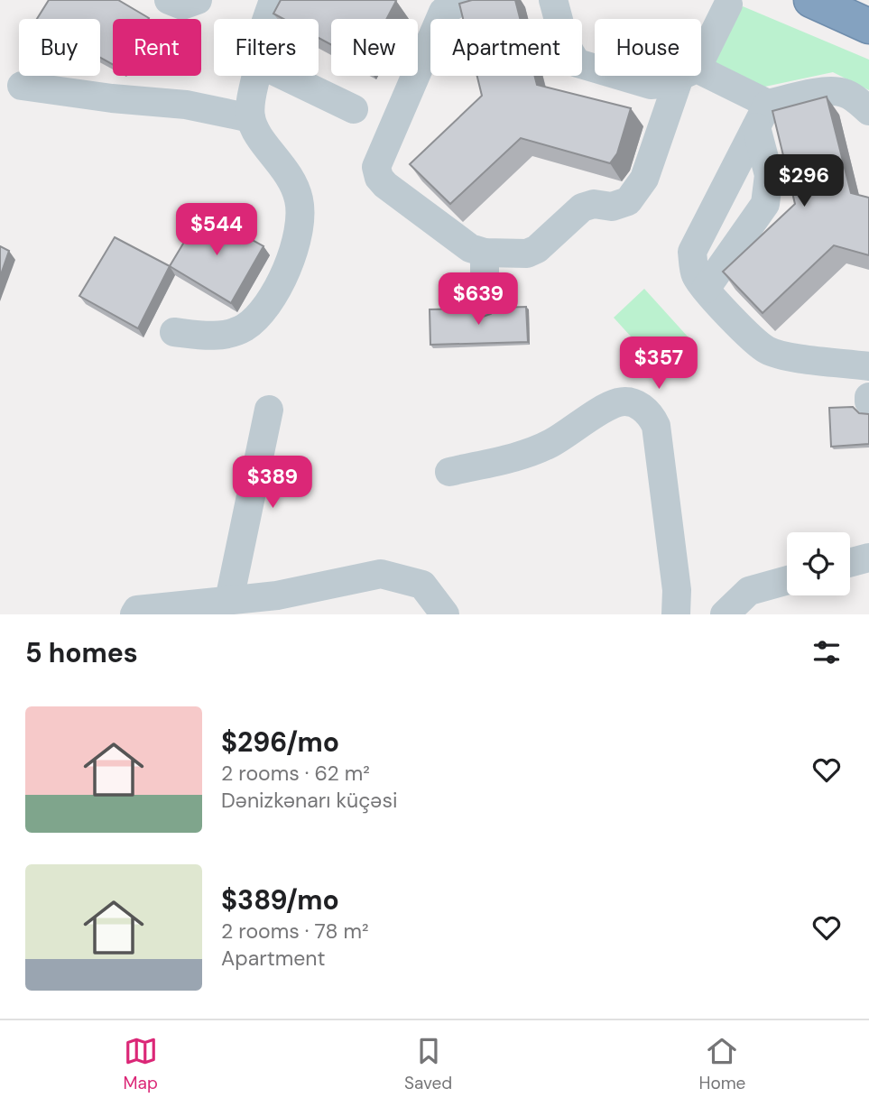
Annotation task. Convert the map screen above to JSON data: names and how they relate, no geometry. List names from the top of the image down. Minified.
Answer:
{"page":{"chip":["Buy","Rent","Filters","New","Apartment","House"],"price":["$296","$544","$639","$357","$389"],"heading":"5 homes","list":[{"name":"$296/mo","note":"2 rooms · 62 m² · Dənizkənarı küçəsi"},{"name":"$389/mo","note":"2 rooms · 78 m² · Apartment"}],"tabs":["Map","Saved","Home"]}}
